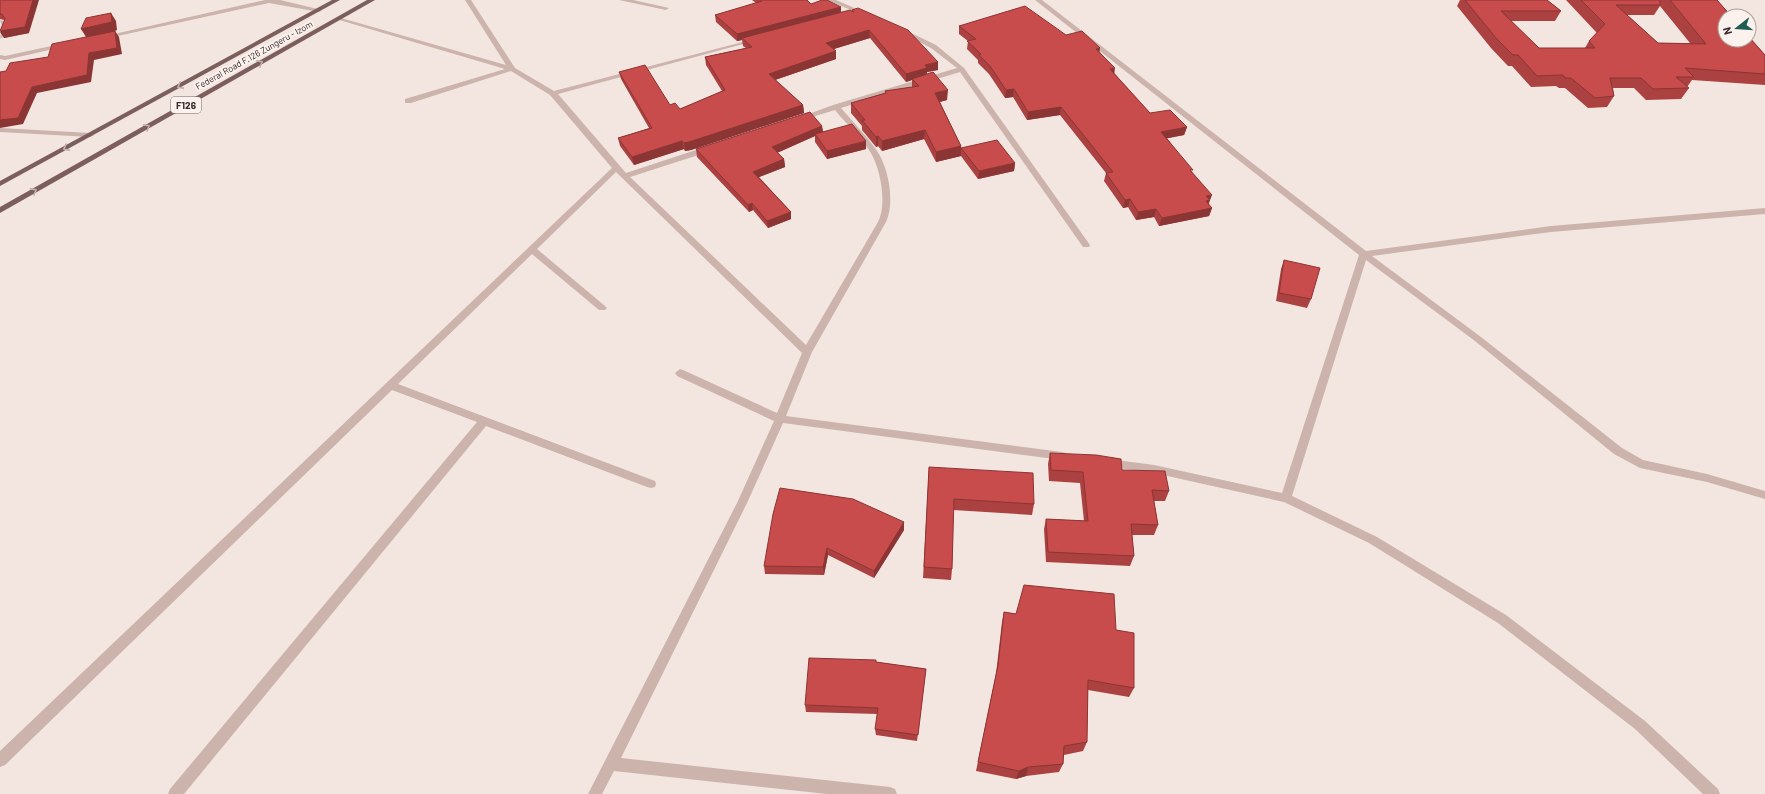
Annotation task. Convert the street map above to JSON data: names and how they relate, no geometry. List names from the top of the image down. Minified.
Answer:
{"streets":{"main road":["Federal Road F.126 Zungeru - Izom","F126"]},"north":"left"}
